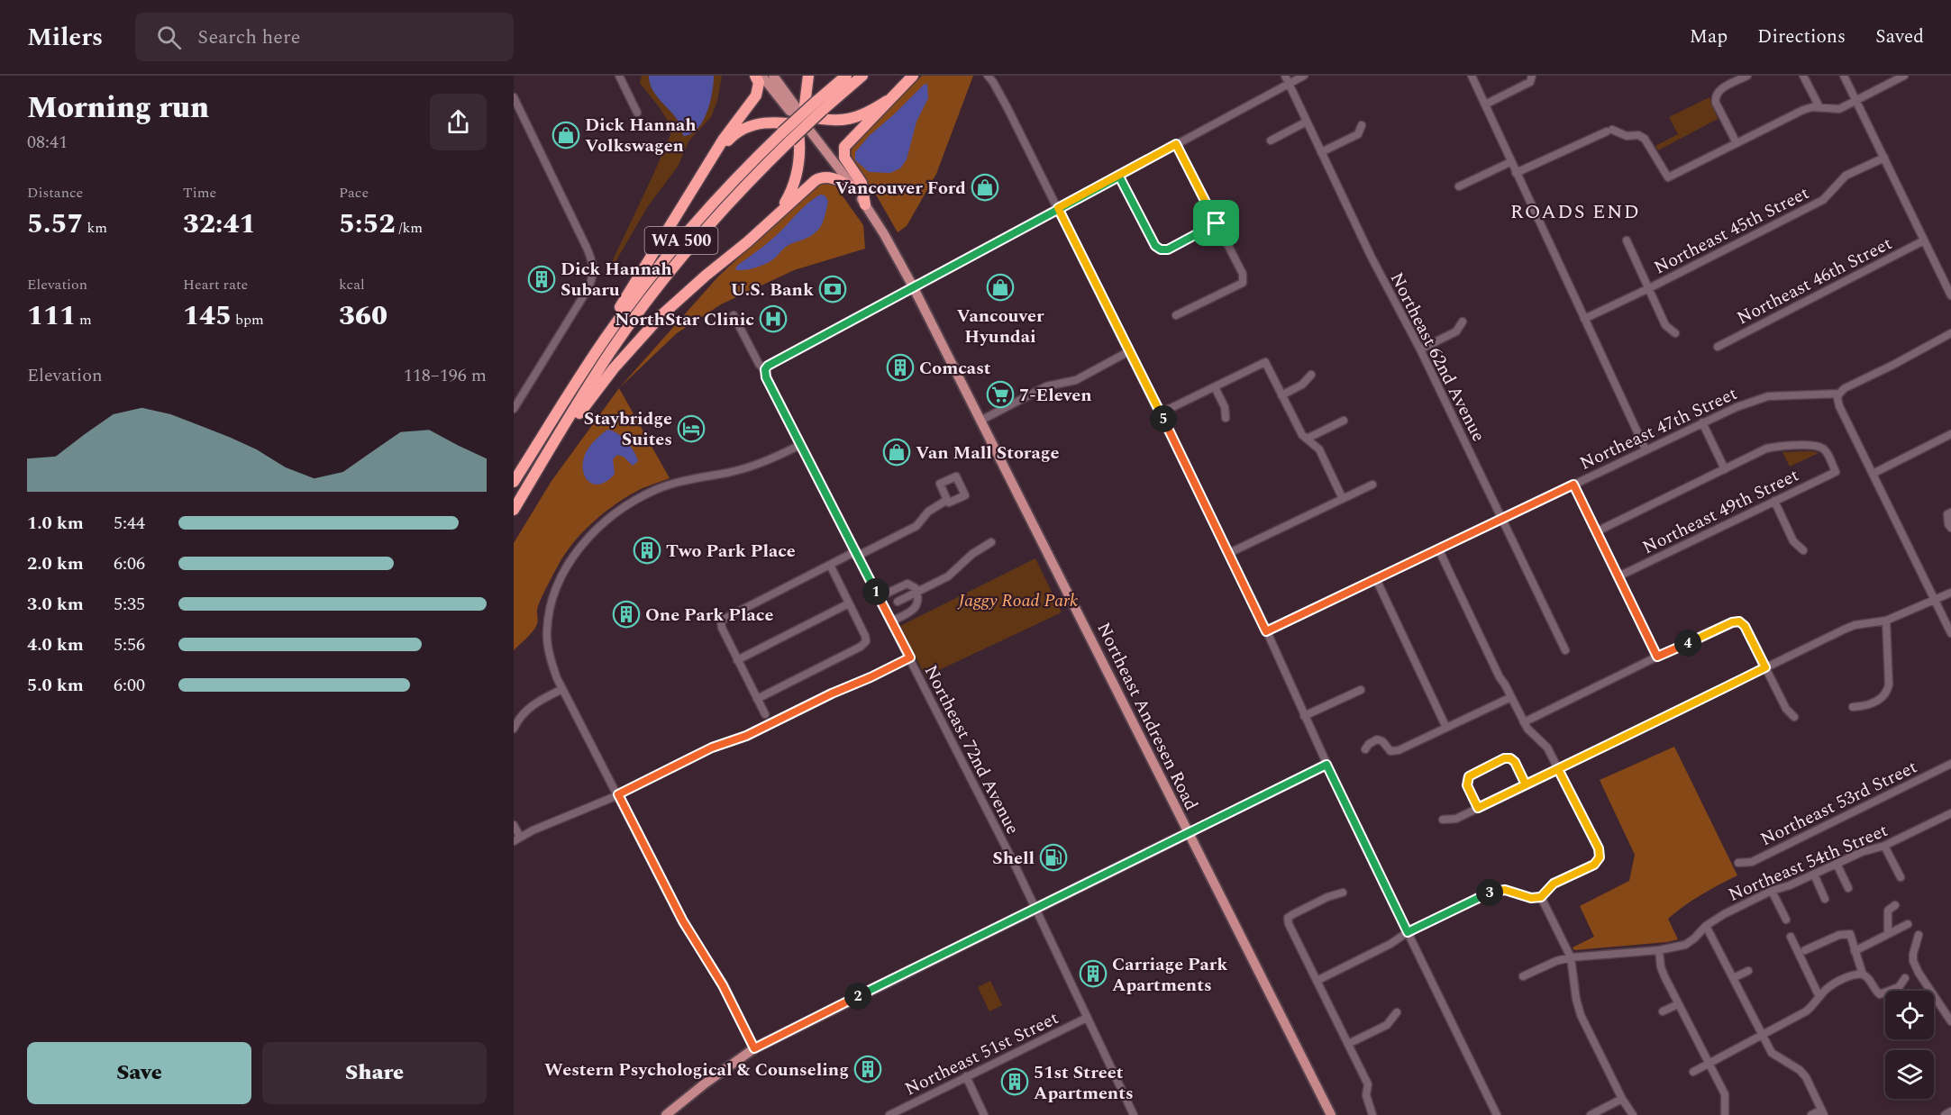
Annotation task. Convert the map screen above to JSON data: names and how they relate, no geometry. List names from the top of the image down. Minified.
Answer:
{"streets":{"highway":["WA 500"],"main road":["Northeast Andresen Road"],"street":["Northeast 45th Street","Northeast 46th Street","Northeast 62nd Avenue","Northeast 47th Street","Northeast 49th Street","Northeast 72nd Avenue","Northeast 53rd Street","Northeast 54th Street","Northeast 51st Street"]},"crossings":[["Northeast 62nd Avenue","Northeast 47th Street"],["Northeast 72nd Avenue","Northeast 51st Street"]],"districts":["ROADS END"],"parks":["Jaggy Road Park"],"places":{"shop":["Dick Hannah Volkswagen","Vancouver Ford","Vancouver Hyundai","Van Mall Storage"],"building":["Dick Hannah Subaru","Comcast","Two Park Place","One Park Place","Carriage Park Apartments","Western Psychological & Counseling","51st Street Apartments"],"bank":["U.S. Bank"],"hospital":["NorthStar Clinic"],"supermarket":["7-Eleven"],"hotel":["Staybridge Suites"],"fuel station":["Shell"]},"page":{"header":"Milers","search":"Search here","nav":["Map","Directions","Saved"],"heading":["Morning run","08:41"],"stats":[["Distance","5.57 km"],["Time","32:41"],["Pace","5:52 /km"],["Elevation","111 m"],["Heart rate","145 bpm"],["kcal","360"]],"chart":["Elevation","118–196 m"],"pins":["5","1","4","3","2"],"list":[{"name":"1.0 km","note":"5:44"},{"name":"2.0 km","note":"6:06"},{"name":"3.0 km","note":"5:35"},{"name":"4.0 km","note":"5:56"},{"name":"5.0 km","note":"6:00"}],"buttons":["Save","Share"]}}
